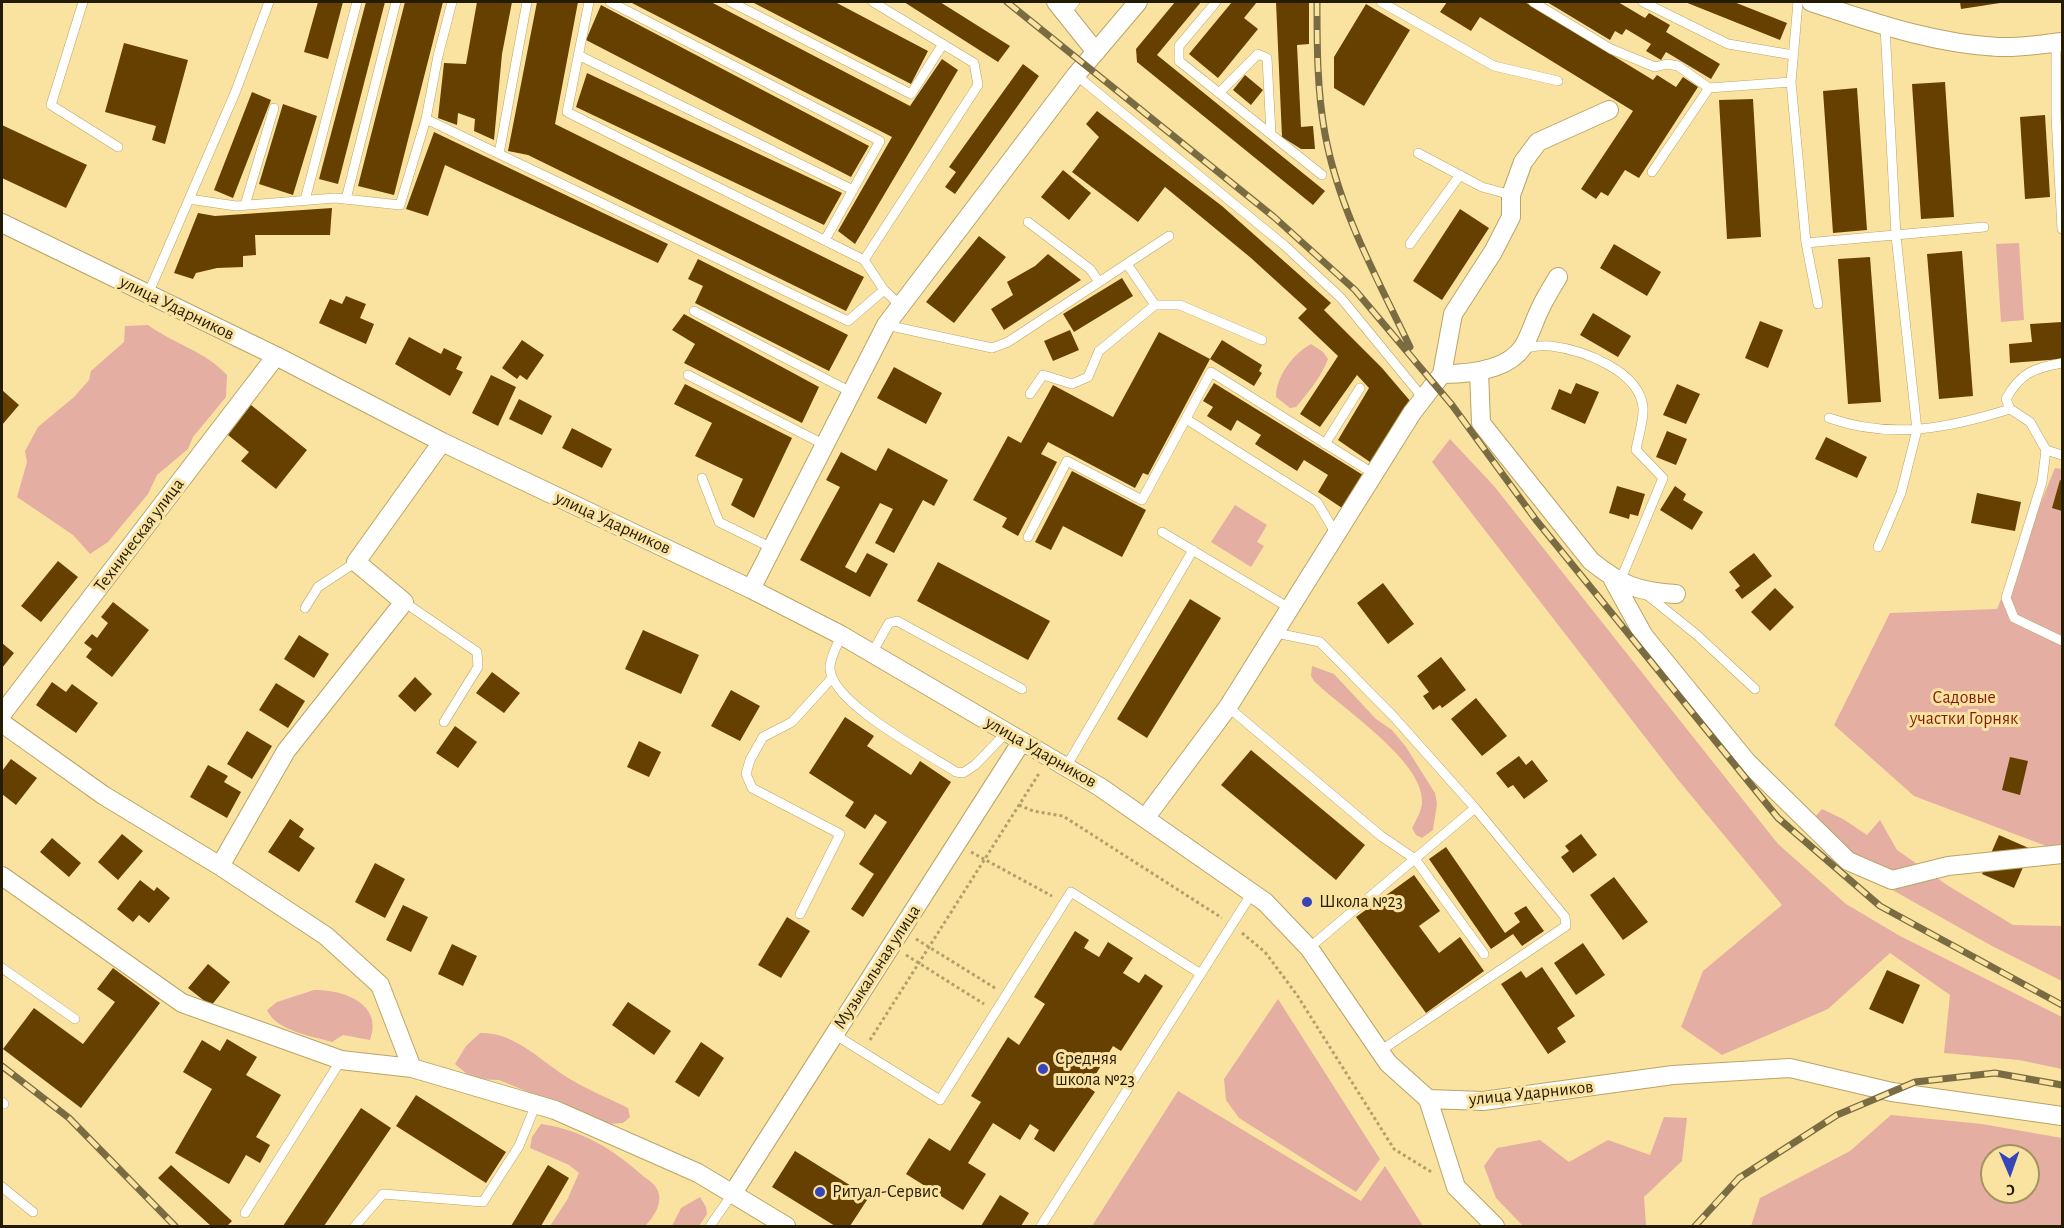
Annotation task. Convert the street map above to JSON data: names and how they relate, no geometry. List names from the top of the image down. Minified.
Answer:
{"streets":{"street":["улица Ударников","Техническая улица","Музыкальная улица"]},"crossings":[["улица Ударников","Техническая улица"],["улица Ударников","Музыкальная улица"]],"parks":["Садовые участки Горняк"],"places":["Школа №23","Средняя школа №23","Ритуал-Сервис"],"north":"bottom"}
